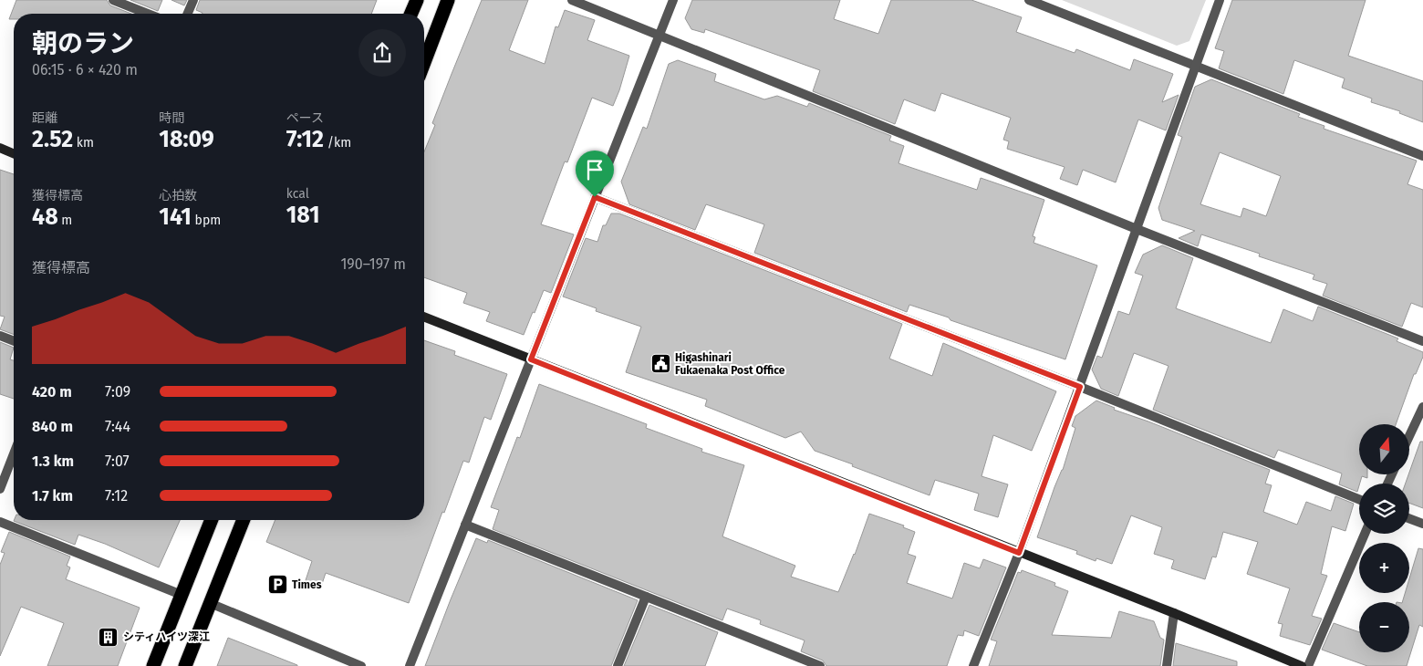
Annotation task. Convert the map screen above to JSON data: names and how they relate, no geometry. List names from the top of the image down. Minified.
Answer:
{"places":{"public building":["Higashinari Fukaenaka Post Office"],"parking":["Times"],"building":["シティハイツ深江"]},"north":"top","page":{"heading":["朝のラン","06:15 · 6 × 420 m"],"stats":[["距離","2.52 km"],["時間","18:09"],["ペース","7:12 /km"],["獲得標高","48 m"],["心拍数","141 bpm"],["kcal","181"]],"chart":["獲得標高","190–197 m"],"list":[{"name":"420 m","note":"7:09"},{"name":"840 m","note":"7:44"},{"name":"1.3 km","note":"7:07"},{"name":"1.7 km","note":"7:12"}],"map_buttons":["+","−"]}}
